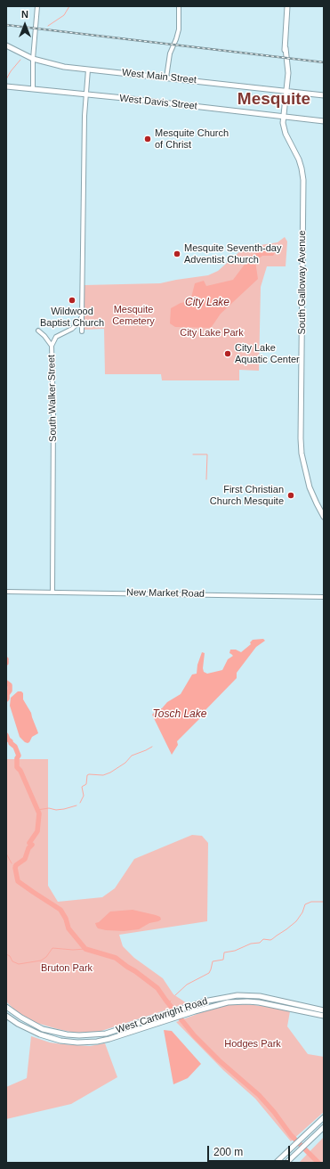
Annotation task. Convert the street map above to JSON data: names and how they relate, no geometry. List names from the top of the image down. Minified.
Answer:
{"streets":{"main road":["West Main Street","West Davis Street","South Galloway Avenue","West Cartwright Road"],"street":["South Walker Street","New Market Road"]},"crossings":[["West Main Street","South Galloway Avenue"],["West Davis Street","South Galloway Avenue"],["South Walker Street","New Market Road"]],"districts":["Mesquite"],"water":["City Lake","Tosch Lake"],"parks":["Mesquite Cemetery","City Lake Park","Bruton Park","Hodges Park"],"places":["Mesquite Church of Christ","Mesquite Seventh-day Adventist Church","Wildwood Baptist Church","City Lake Aquatic Center","First Christian Church Mesquite"],"scale_bar":"200 m","north":"top"}
